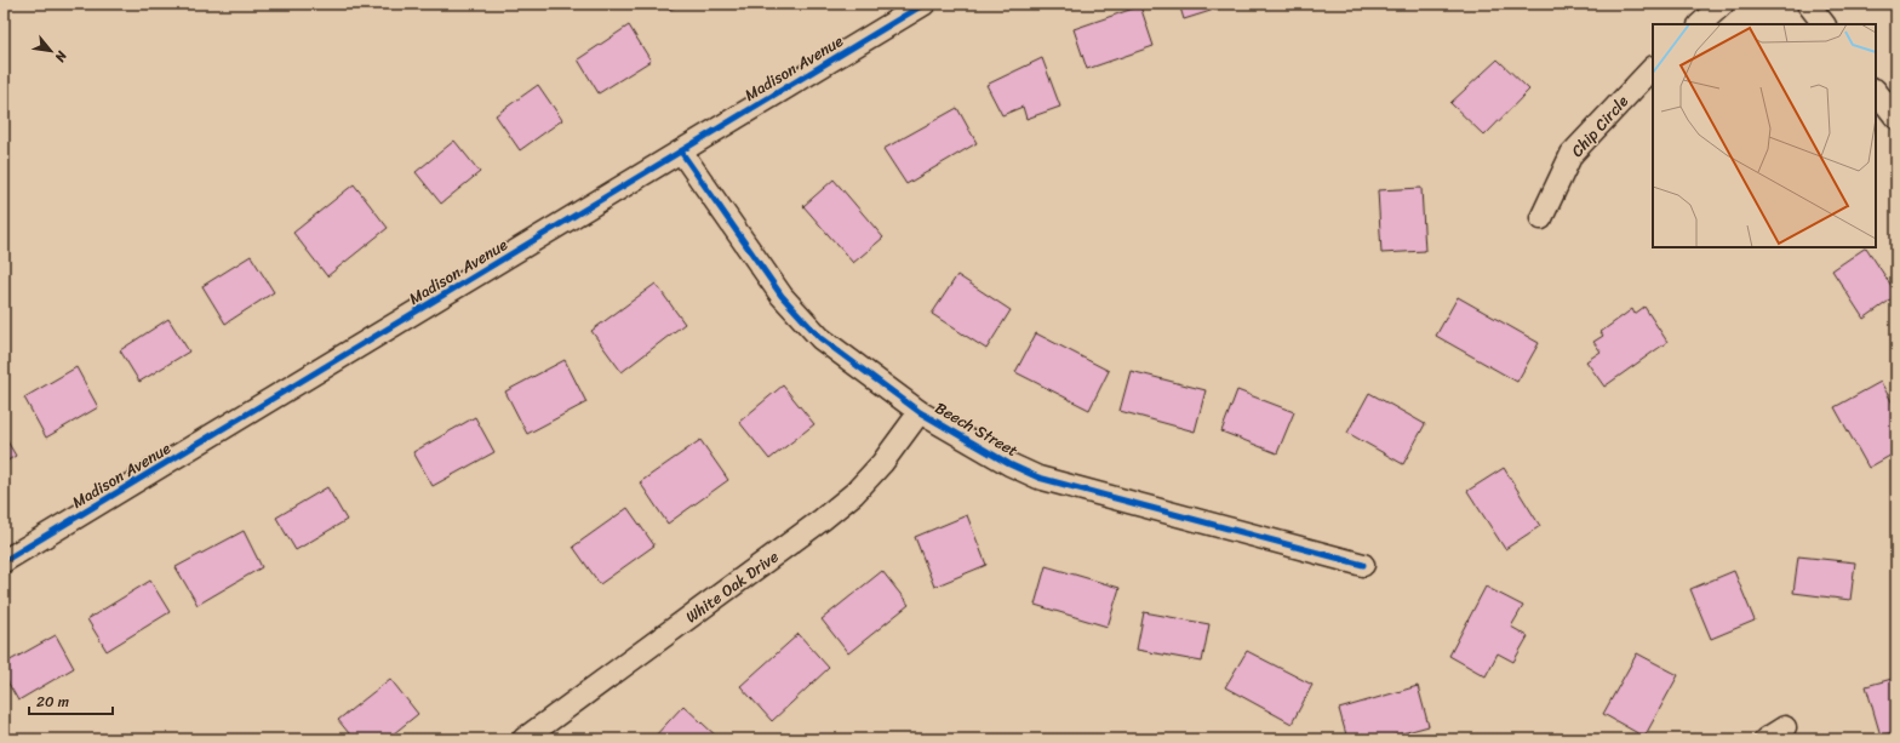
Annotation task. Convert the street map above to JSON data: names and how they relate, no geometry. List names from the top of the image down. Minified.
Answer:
{"streets":{"street":["Madison Avenue","Chip Circle","Beech Street","White Oak Drive"]},"crossings":[["Madison Avenue","Beech Street"],["Beech Street","White Oak Drive"]],"scale_bar":"20 m","north":"bottom right"}
